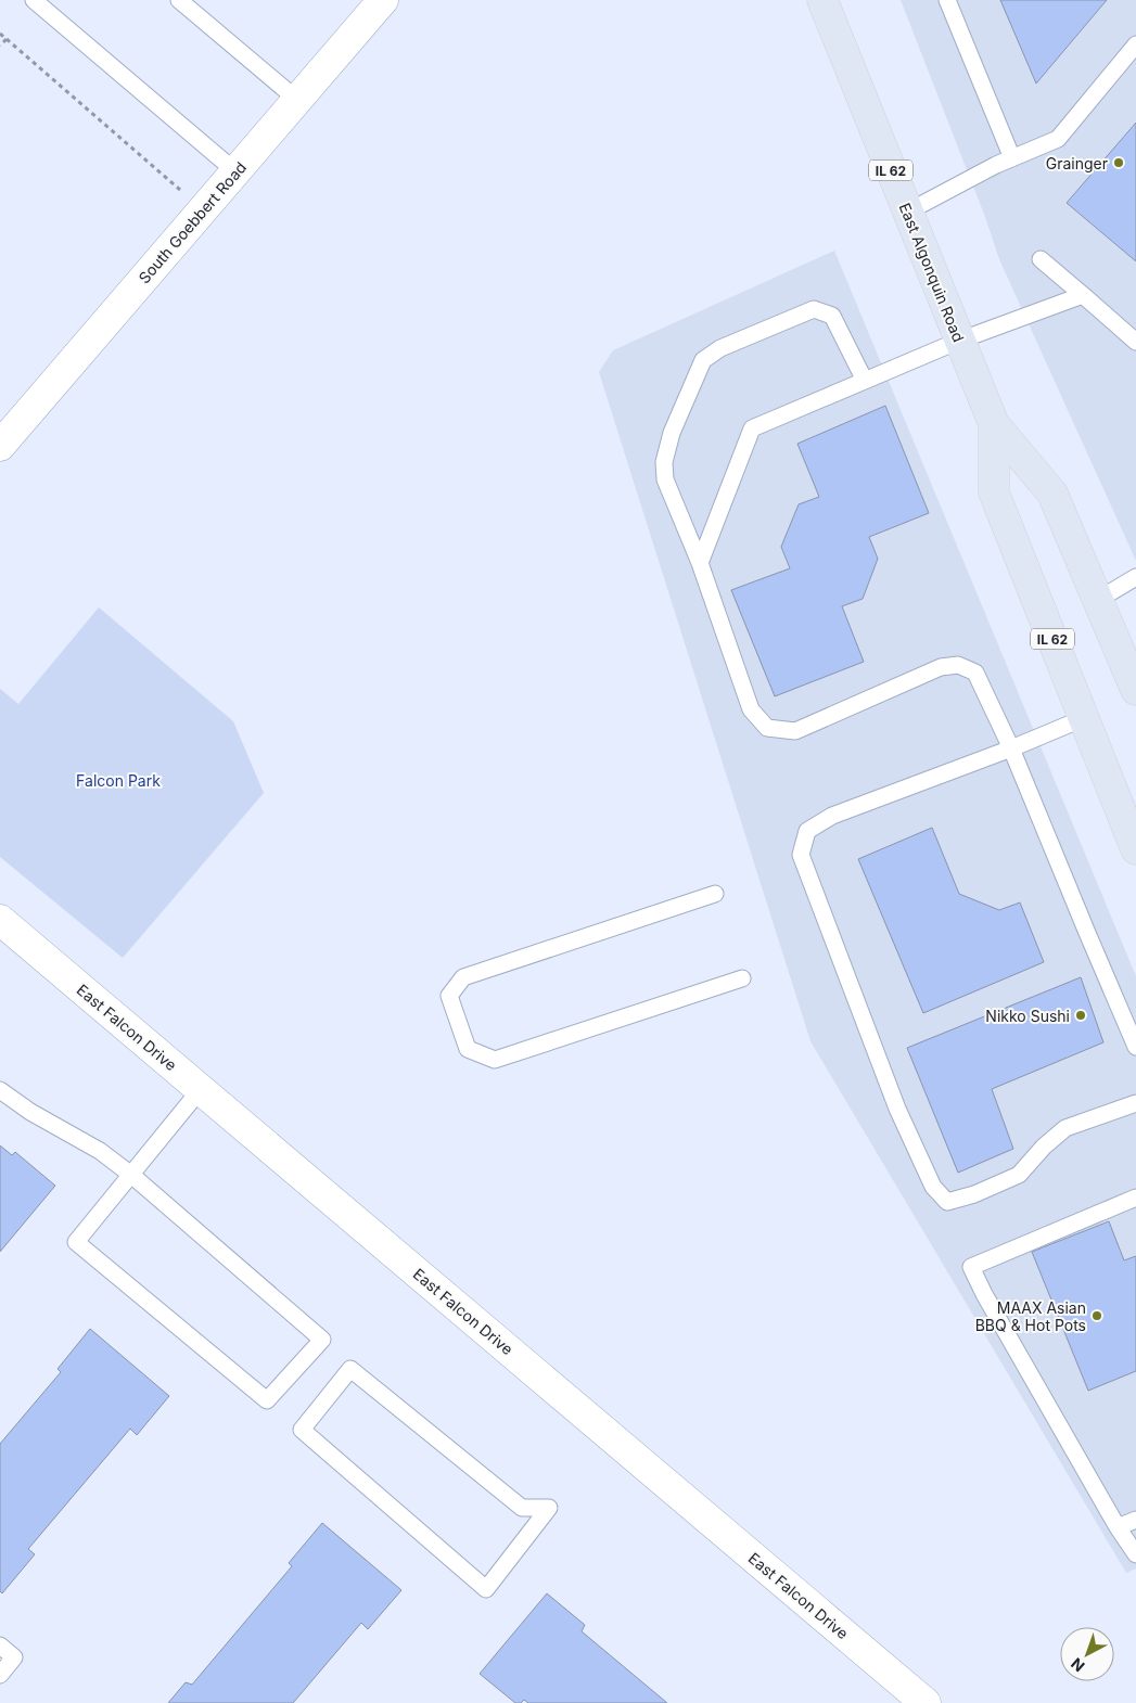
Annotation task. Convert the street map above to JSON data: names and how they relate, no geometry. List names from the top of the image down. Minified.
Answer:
{"streets":{"main road":["IL 62","East Algonquin Road"],"street":["South Goebbert Road","East Falcon Drive"]},"parks":["Falcon Park"],"places":["Grainger","Nikko Sushi","MAAX Asian BBQ & Hot Pots"],"north":"bottom left"}
